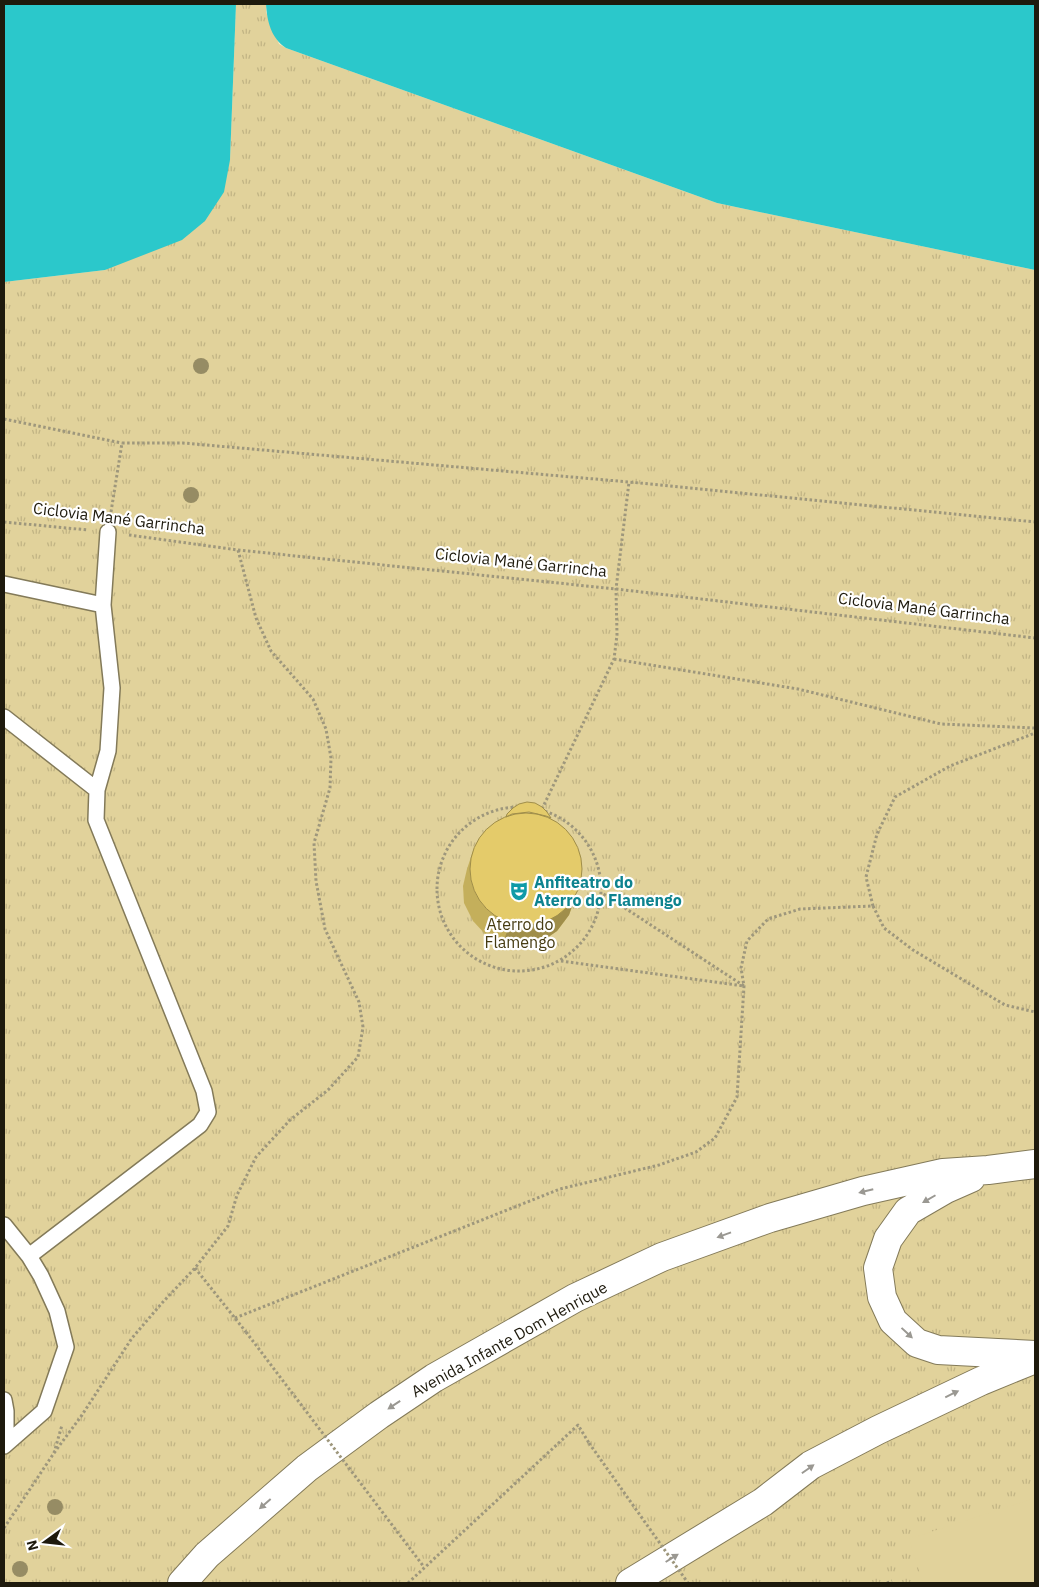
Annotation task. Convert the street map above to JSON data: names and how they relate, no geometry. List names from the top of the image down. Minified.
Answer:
{"streets":{"highway":["Avenida Infante Dom Henrique"],"path":["Ciclovia Mané Garrincha"]},"one_way":["Avenida Infante Dom Henrique"],"parks":["Aterro do Flamengo"],"places":{"theatre":["Anfiteatro do Aterro do Flamengo"]},"north":"left"}
